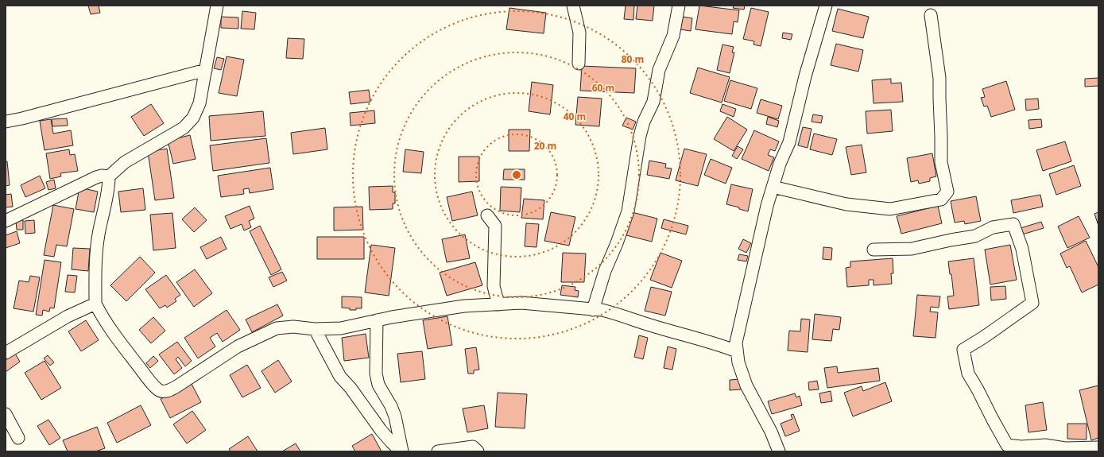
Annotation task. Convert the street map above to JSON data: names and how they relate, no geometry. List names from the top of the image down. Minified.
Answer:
{"rings":["80 m","60 m","40 m","20 m"]}
